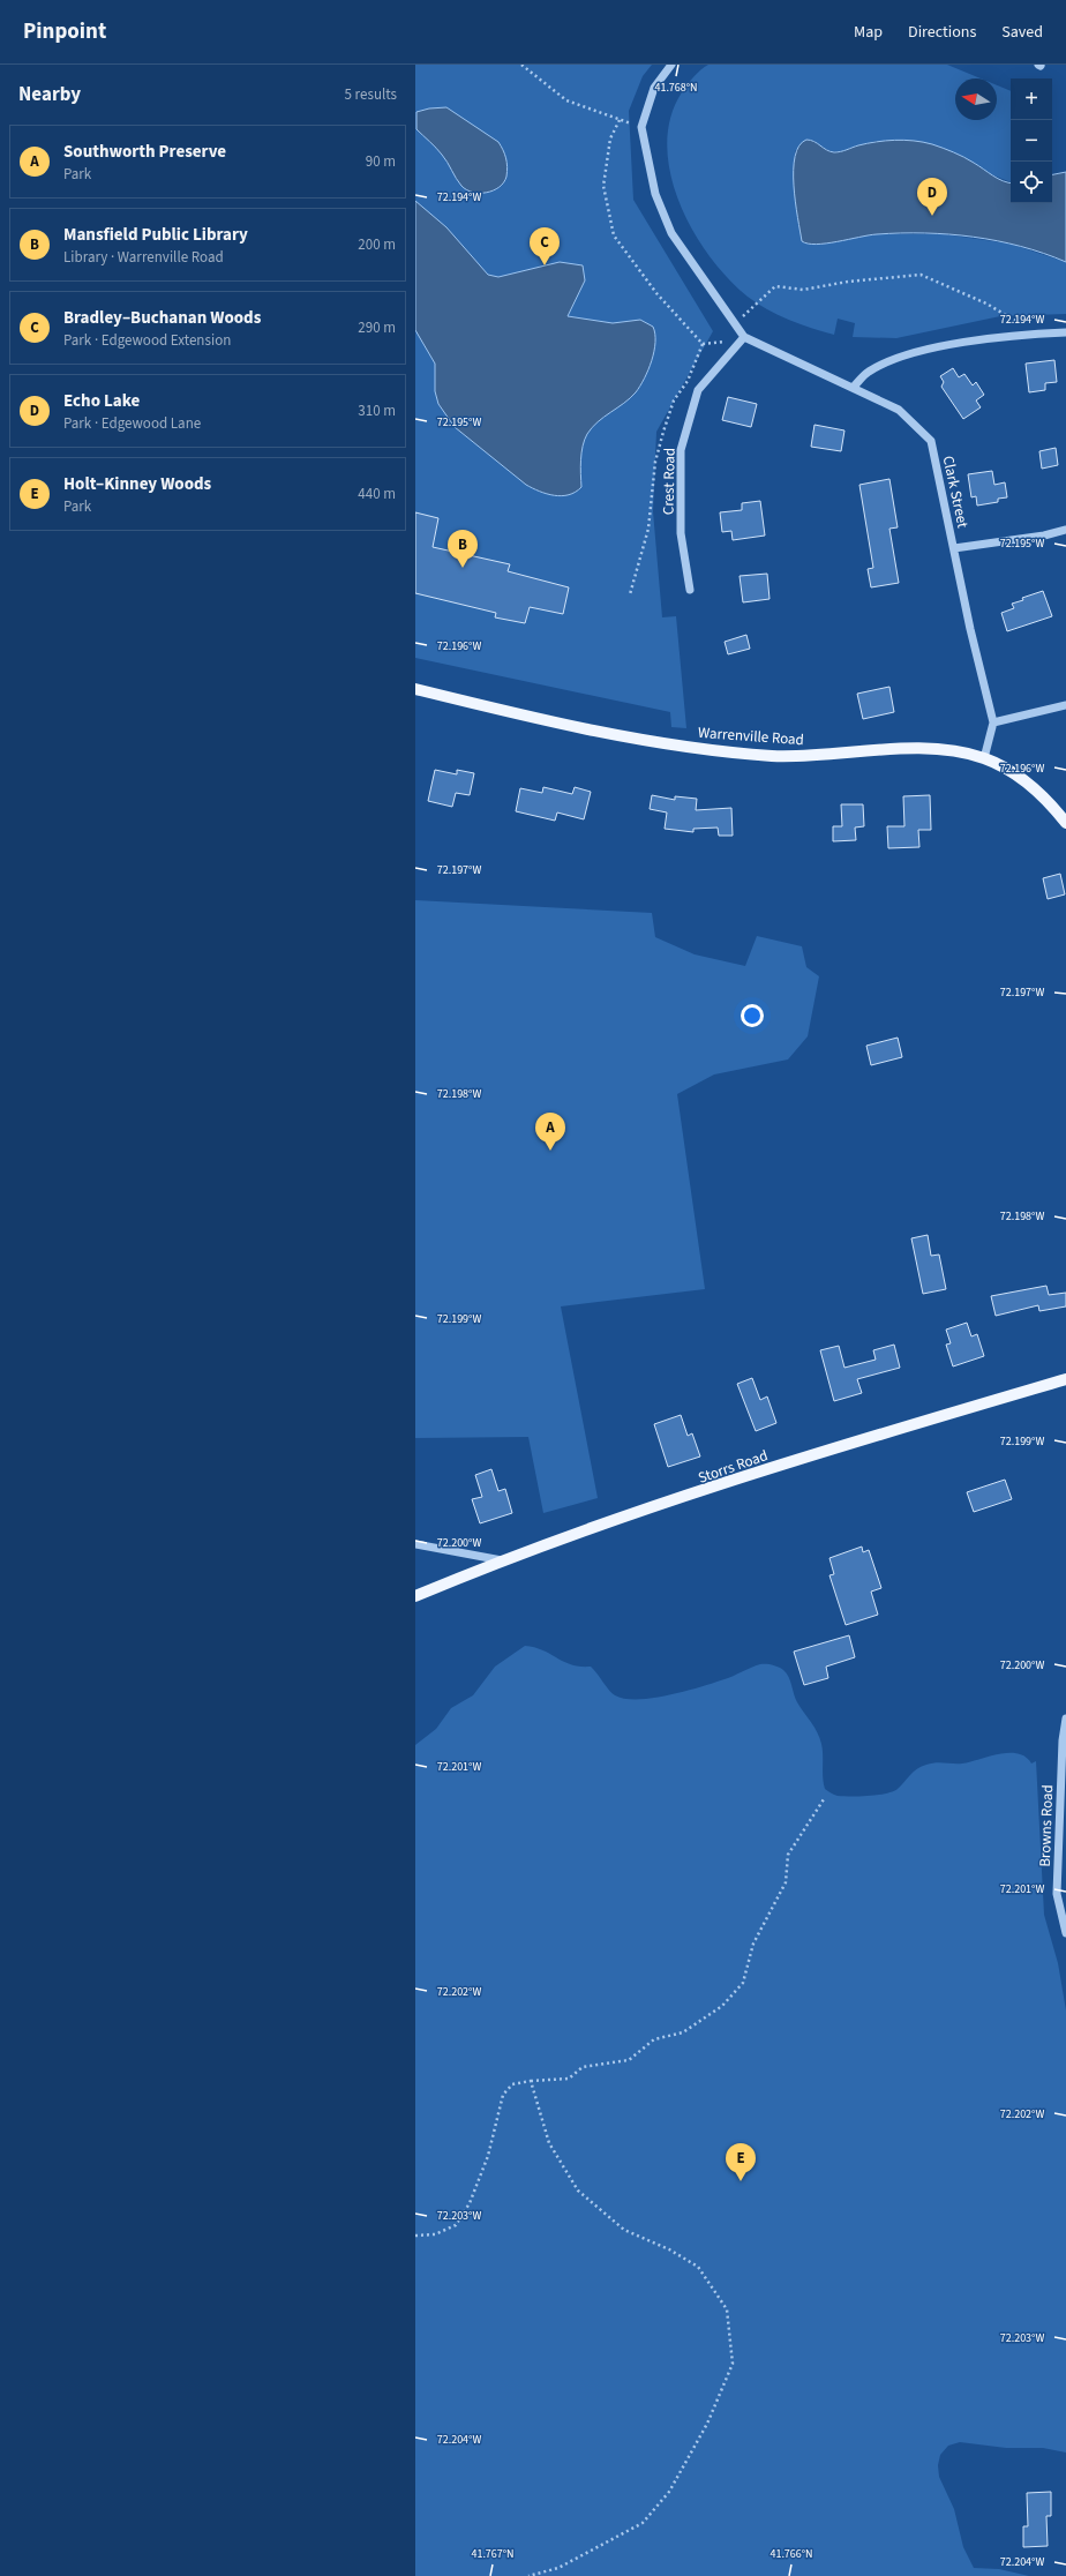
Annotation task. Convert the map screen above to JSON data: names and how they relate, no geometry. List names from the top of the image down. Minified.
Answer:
{"streets":{"main road":["Warrenville Road","Storrs Road"],"street":["Crest Road","Clark Street","Browns Road"]},"crossings":[["Crest Road","Clark Street"],["Clark Street","Warrenville Road"]],"north":"left","page":{"header":"Pinpoint","nav":["Map","Directions","Saved"],"heading":["Nearby","5 results"],"map_buttons":["+","−"],"list":[{"mark":"A","name":"Southworth Preserve","note":"Park","value":"90 m"},{"mark":"B","name":"Mansfield Public Library","note":"Library · Warrenville Road","value":"200 m"},{"mark":"C","name":"Bradley–Buchanan Woods","note":"Park · Edgewood Extension","value":"290 m"},{"mark":"D","name":"Echo Lake","note":"Park · Edgewood Lane","value":"310 m"},{"mark":"E","name":"Holt–Kinney Woods","note":"Park","value":"440 m"}],"pins":["D","C","B","A","E"]},"coordinates":["41.768°N","72.194°W","72.195°W","72.196°W","72.197°W","72.198°W","72.199°W","72.200°W","72.201°W","72.202°W","72.203°W","72.204°W","41.767°N","41.766°N"]}
